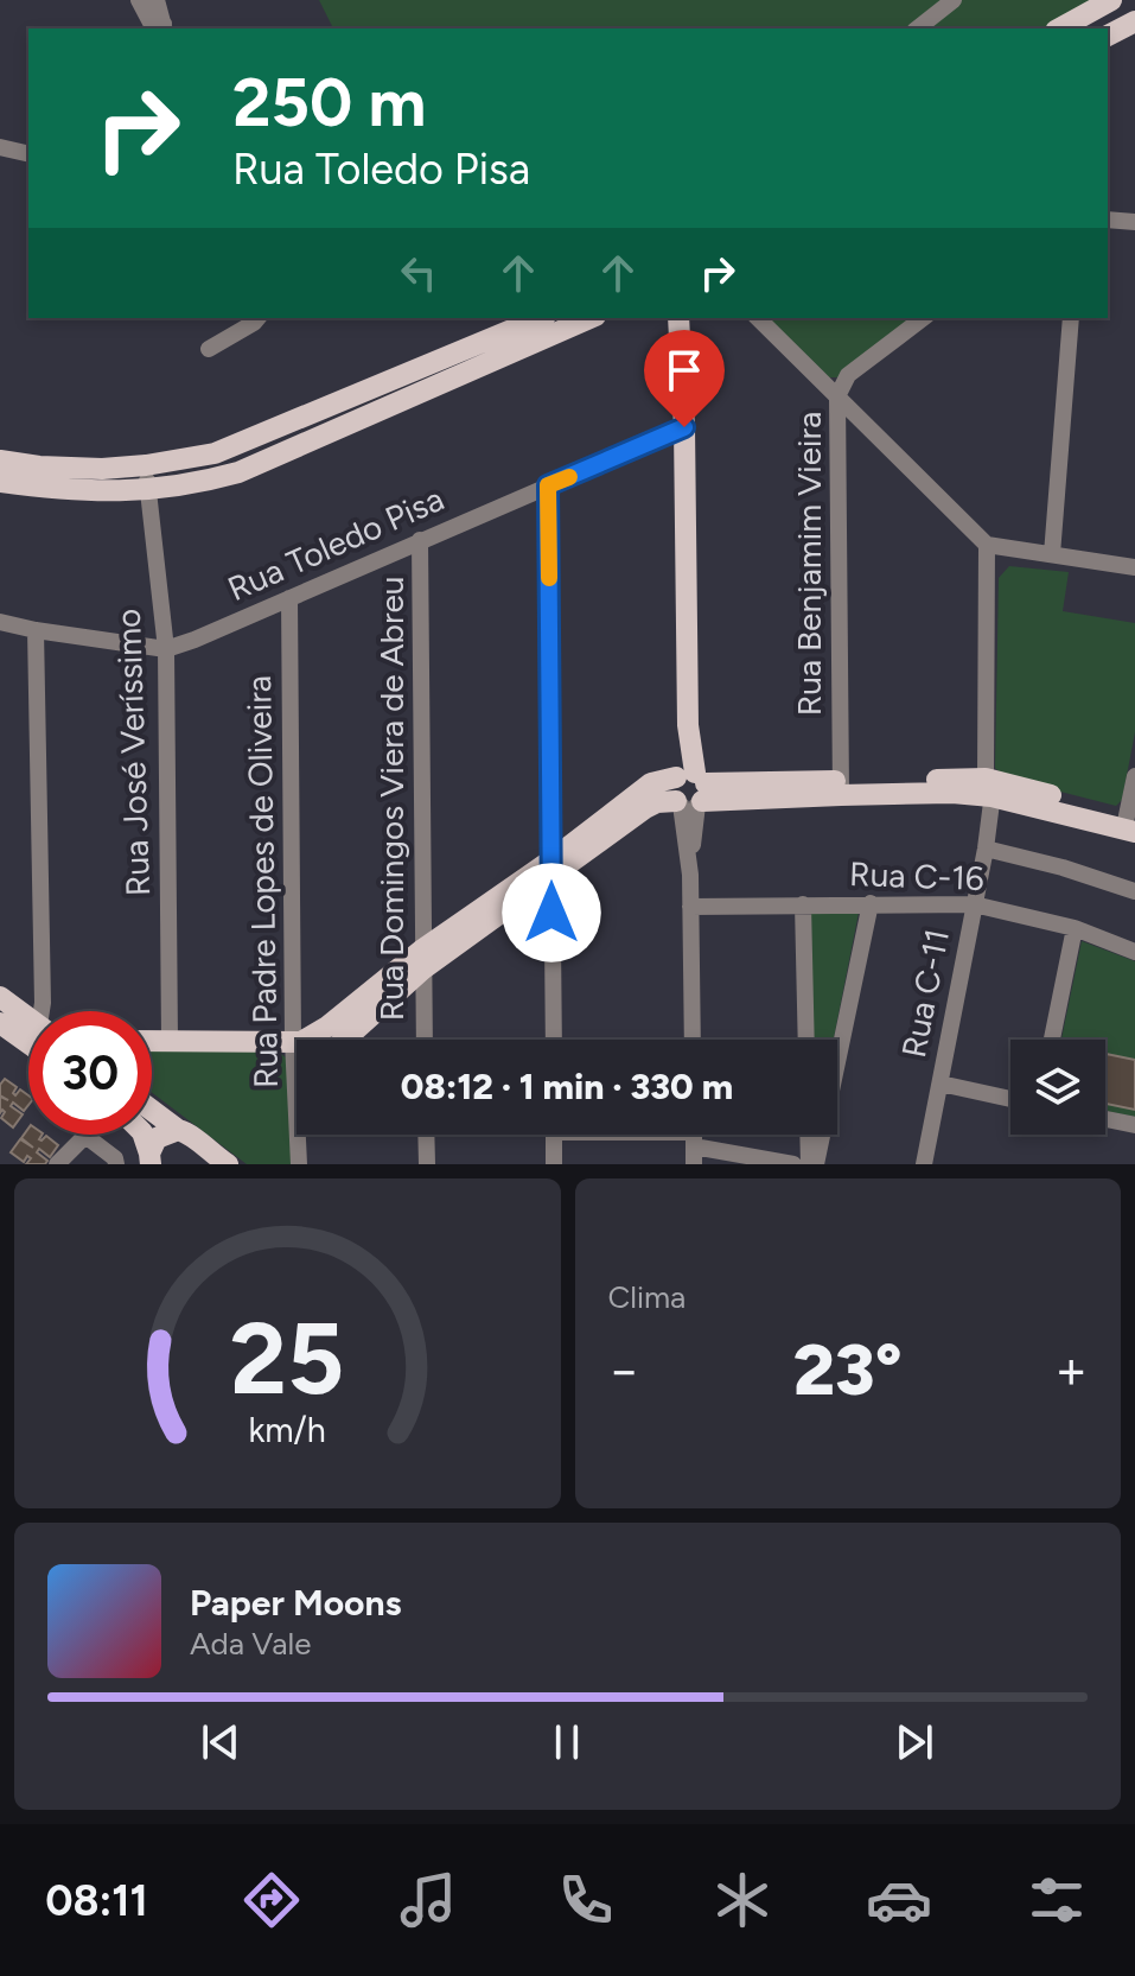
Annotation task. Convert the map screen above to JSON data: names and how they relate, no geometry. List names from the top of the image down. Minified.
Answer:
{"streets":{"street":["Rua Toledo Pisa","Rua Benjamim Vieira","Rua José Veríssimo","Rua Domingos Viera de Abreu","Rua C-16","Rua Padre Lopes de Oliveira","Rua C-11"]},"crossings":[["Rua Toledo Pisa","Rua José Veríssimo"],["Rua Toledo Pisa","Rua Domingos Viera de Abreu"],["Rua Toledo Pisa","Rua Padre Lopes de Oliveira"],["Rua C-16","Rua C-11"]],"page":{"turn":["250 m","Rua Toledo Pisa"],"limit":"30","trip":"08:12 · 1 min · 330 m","tile":"Clima","heat":["−","23°","+"],"song":["Paper Moons","Ada Vale"],"tabs":"08:11","gauge":["25","km/h"]}}
